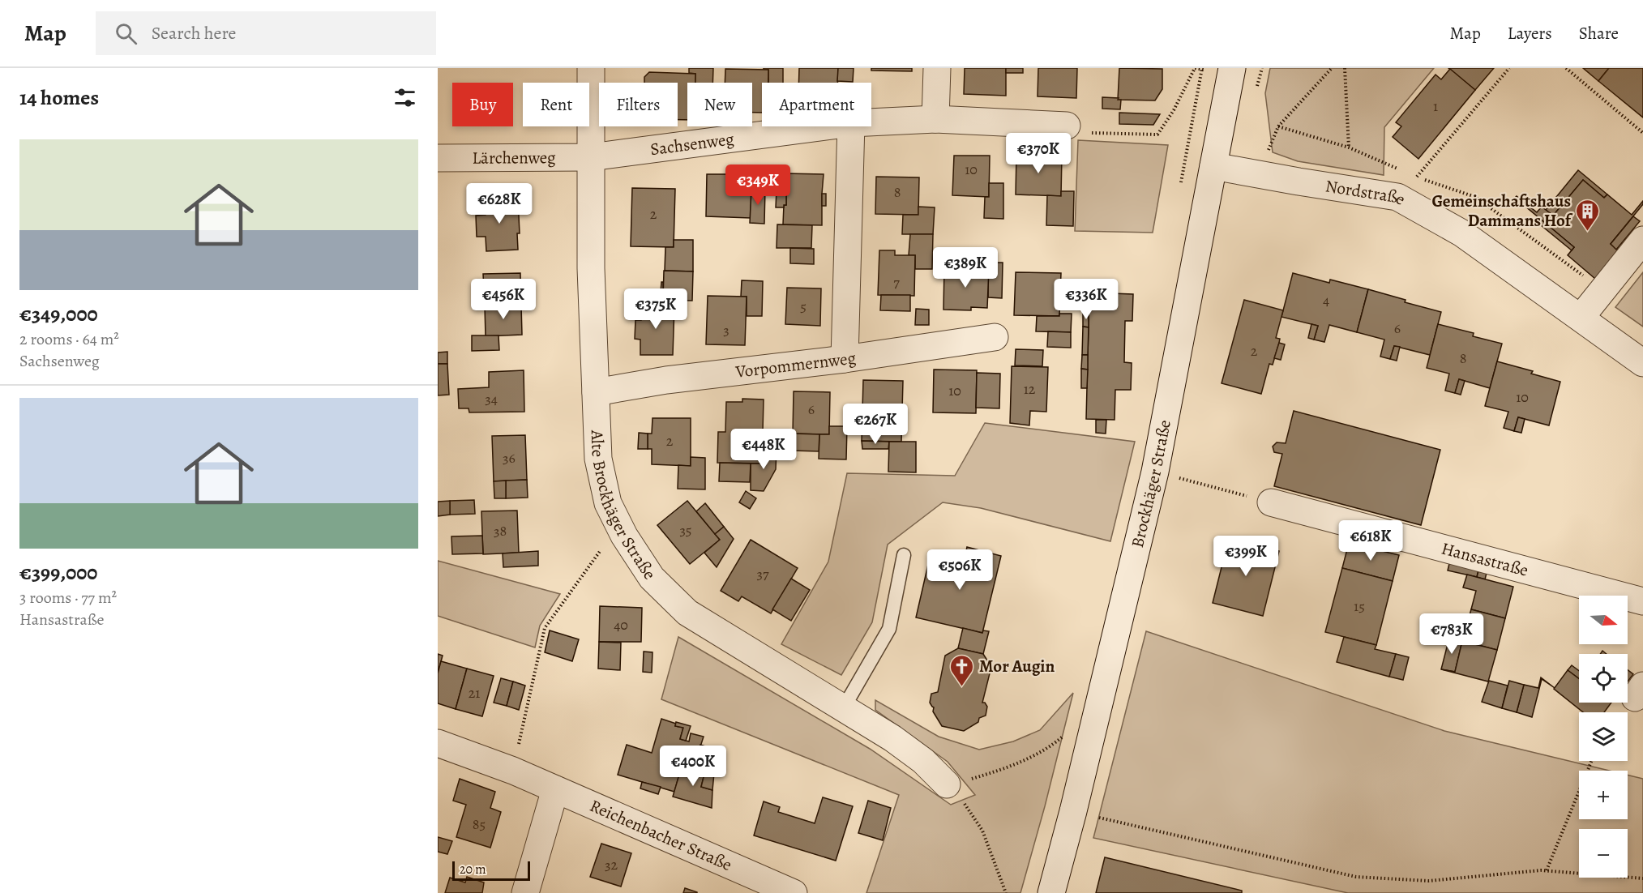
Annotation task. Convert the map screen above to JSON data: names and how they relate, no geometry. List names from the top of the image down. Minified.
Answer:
{"streets":{"street":["Sachsenweg","Lärchenweg","Nordstraße","Vorpommernweg","Brockhäger Straße","Alte Brockhäger Straße","Hansastraße","Reichenbacher Straße"]},"crossings":[["Sachsenweg","Lärchenweg"],["Sachsenweg","Alte Brockhäger Straße"],["Lärchenweg","Alte Brockhäger Straße"],["Nordstraße","Brockhäger Straße"],["Vorpommernweg","Alte Brockhäger Straße"]],"places":{"building":["Gemeinschaftshaus Dammans Hof"],"church":["Mor Augin"]},"house_numbers":["1","10","8","2","7","4","5","6","3","2","8","12","10","10","34","6","2","36","35","38","37","15","40","21","85","32"],"scale_bar":"20 m","north":"right","page":{"header":"Map","search":"Search here","nav":["Map","Layers","Share"],"heading":"14 homes","chip":["Buy","Rent","Filters","New","Apartment"],"list":[{"name":"€349,000","note":"2 rooms · 64 m² · Sachsenweg"},{"name":"€399,000","note":"3 rooms · 77 m² · Hansastraße"}],"price":["€370K","€349K","€628K","€389K","€456K","€336K","€375K","€267K","€448K","€618K","€399K","€506K","€783K","€400K"],"map_buttons":["+","−"],"scale":"20 m"}}
